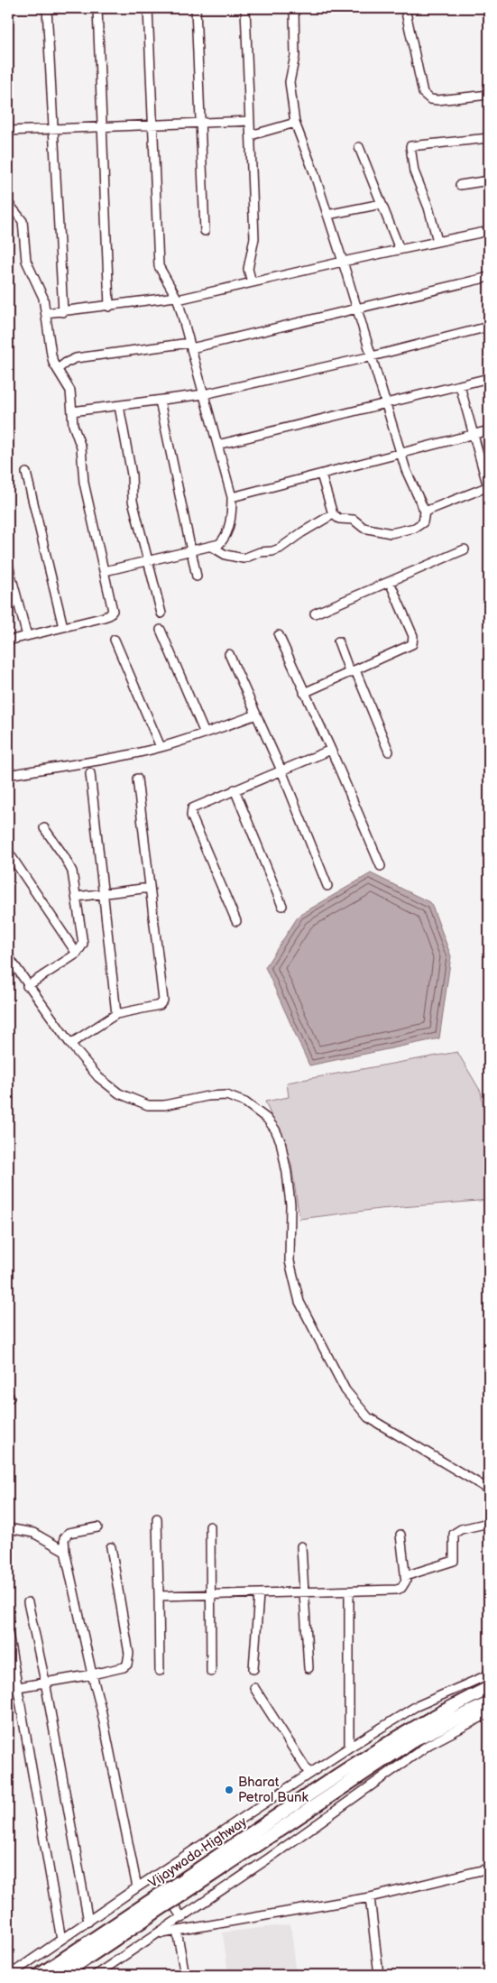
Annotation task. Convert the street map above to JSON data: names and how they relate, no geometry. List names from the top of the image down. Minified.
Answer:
{"streets":{"highway":["Vijaywada Highway"]},"places":["Bharat Petrol Bunk"]}
